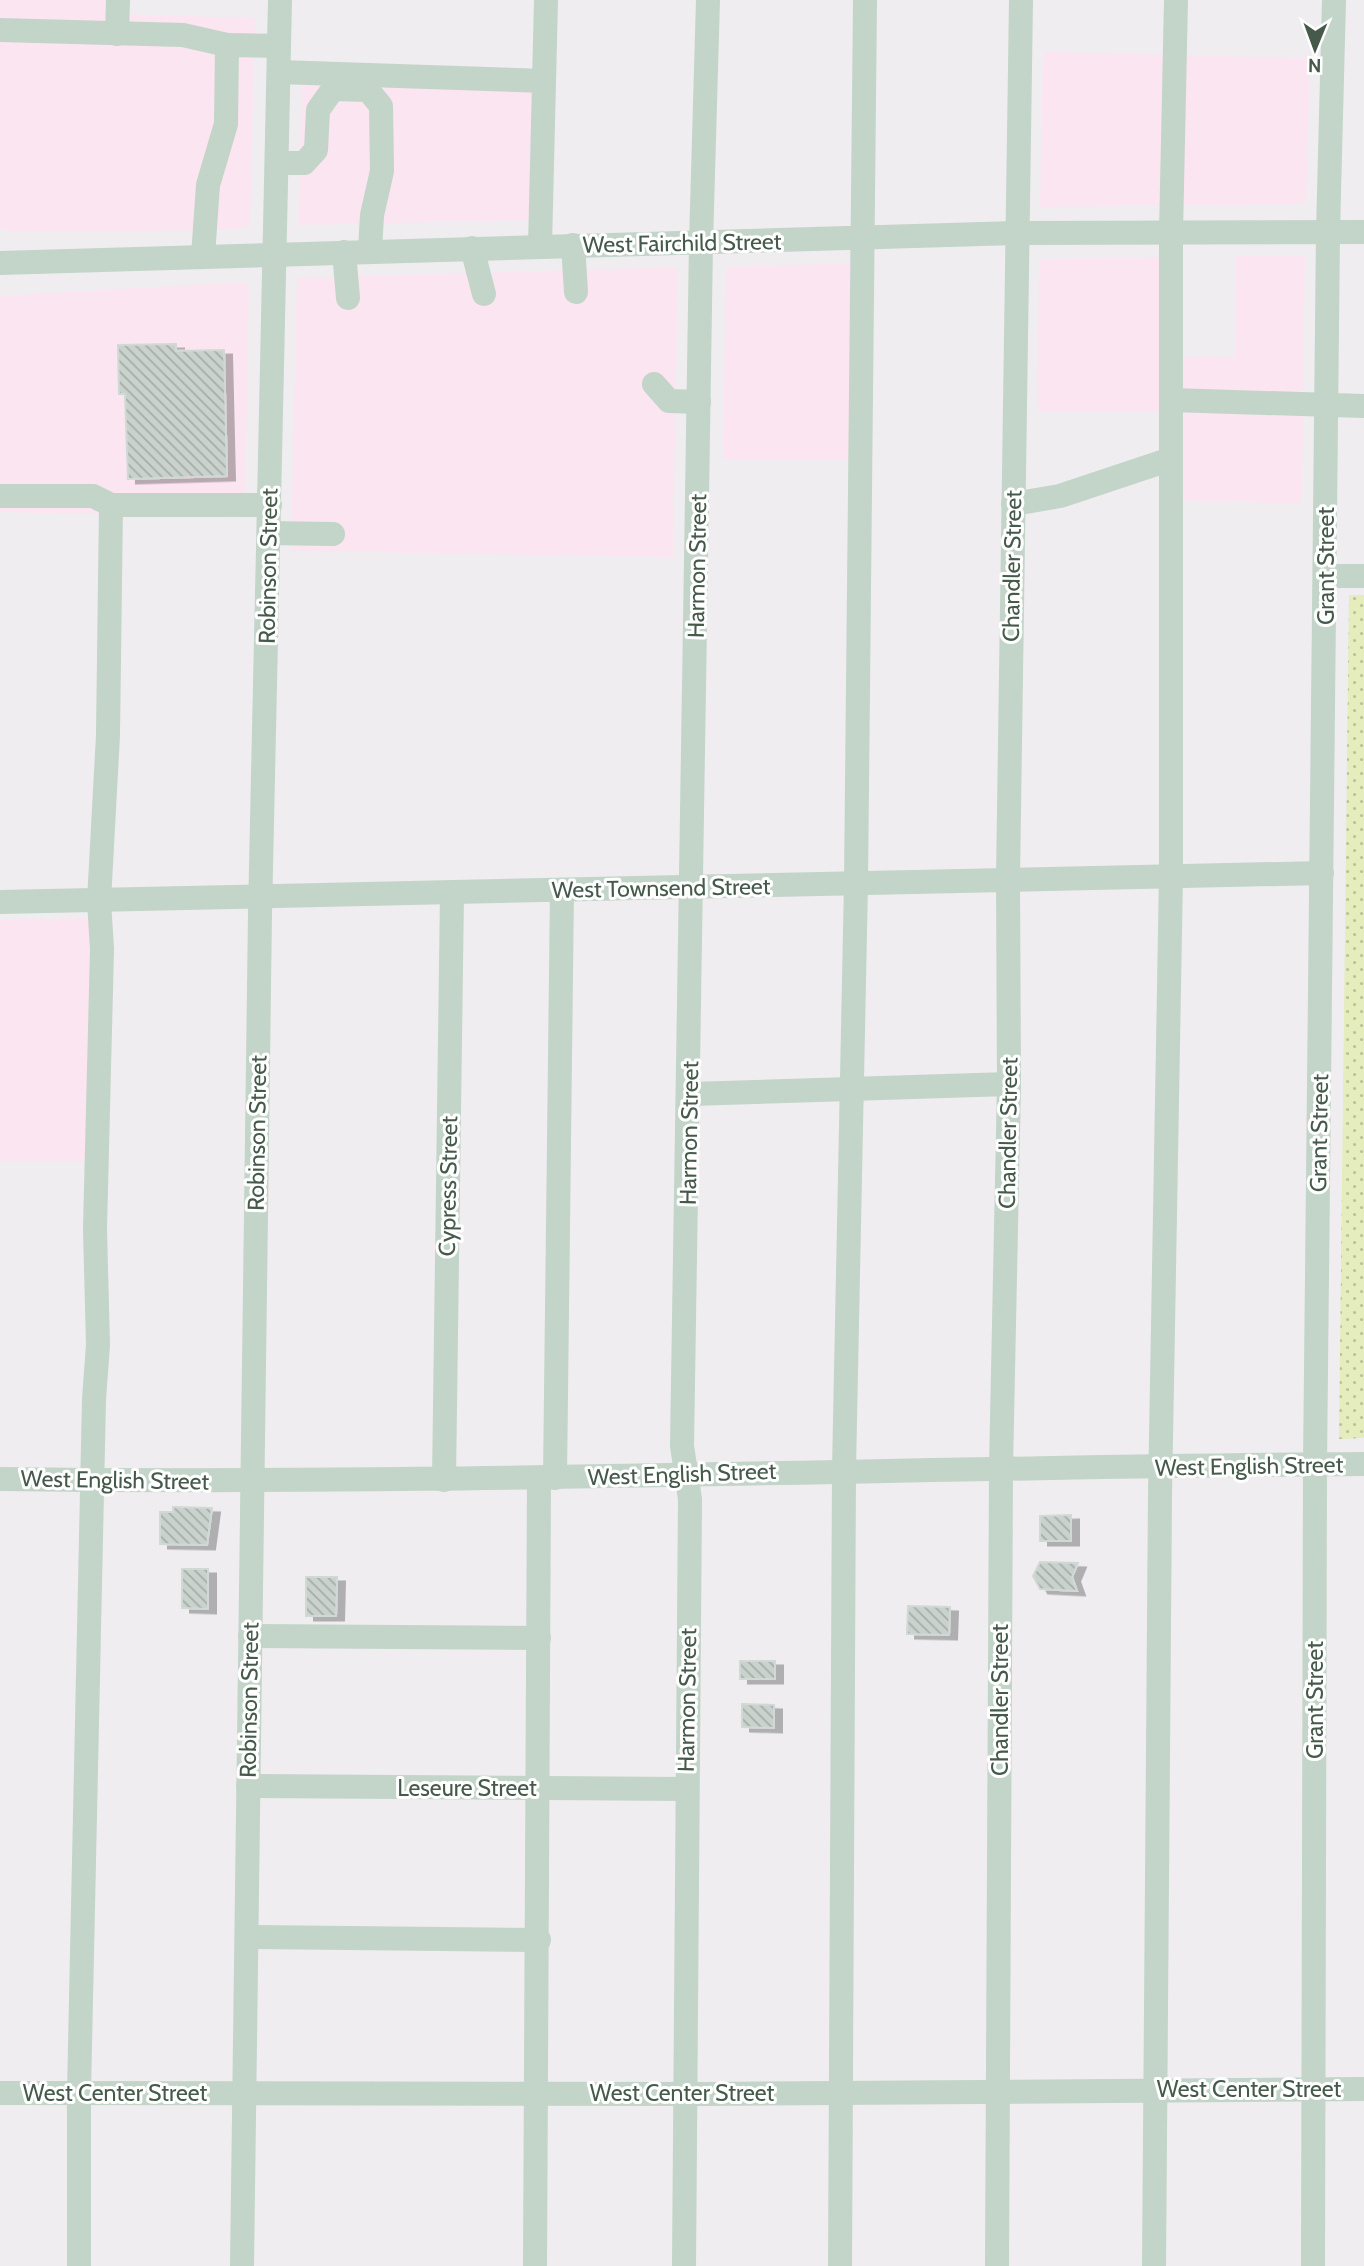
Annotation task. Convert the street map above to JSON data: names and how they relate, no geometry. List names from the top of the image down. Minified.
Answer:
{"streets":{"street":["West Fairchild Street","Robinson Street","Harmon Street","Chandler Street","Grant Street","West Townsend Street","Cypress Street","West English Street","Leseure Street","West Center Street"]},"crossings":[["West Fairchild Street","Robinson Street"],["West Fairchild Street","Harmon Street"],["West Fairchild Street","Chandler Street"],["West Fairchild Street","Grant Street"],["Robinson Street","West Townsend Street"],["Robinson Street","West English Street"],["Robinson Street","Leseure Street"],["Robinson Street","West Center Street"],["Harmon Street","West Townsend Street"],["Harmon Street","West English Street"],["Harmon Street","Leseure Street"],["Harmon Street","West Center Street"],["Chandler Street","West Townsend Street"],["Chandler Street","West English Street"],["Chandler Street","West Center Street"],["Grant Street","West Townsend Street"],["Grant Street","West English Street"],["Grant Street","West Center Street"],["West Townsend Street","Cypress Street"],["Cypress Street","West English Street"]],"north":"bottom"}
